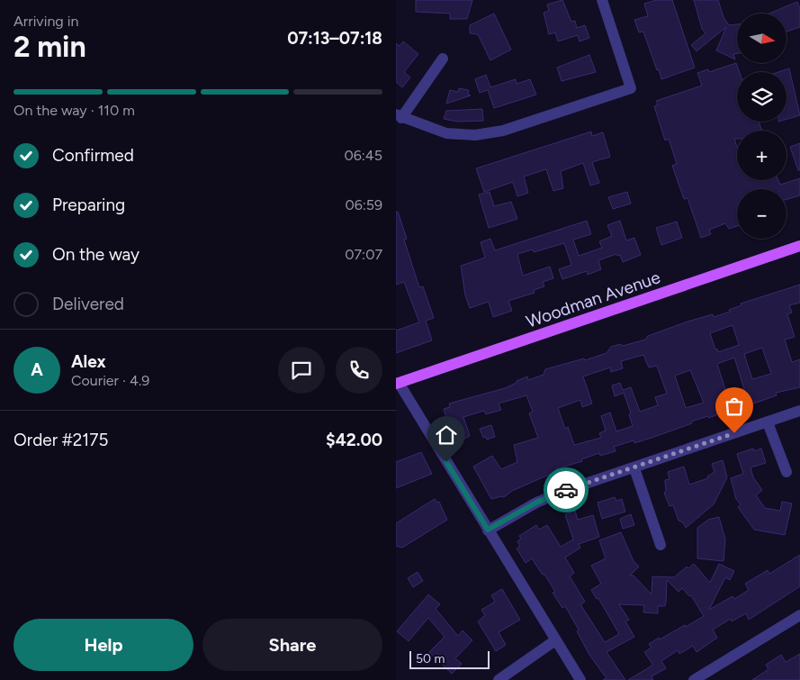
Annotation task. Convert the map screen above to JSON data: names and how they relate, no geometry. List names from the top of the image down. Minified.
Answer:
{"streets":{"main road":["Woodman Avenue"]},"scale_bar":"50 m","north":"right","page":{"heading":["2 min","Arriving in","07:13–07:18"],"panel":["Alex","Courier · 4.9","Order #2175","$42.00"],"map_buttons":["+","−"],"bar":"On the way · 110 m","list":[["Confirmed","06:45"],["Preparing","06:59"],["On the way","07:07"],"Delivered"],"round":"A","buttons":["Help","Share"],"scale":"50 m"}}
